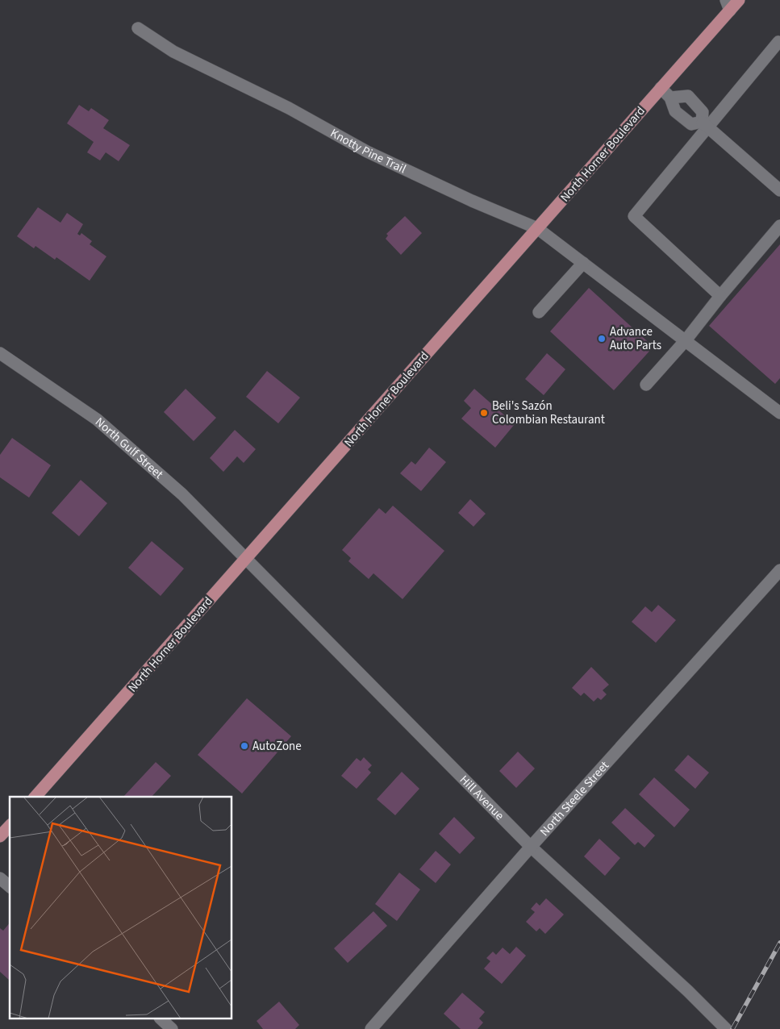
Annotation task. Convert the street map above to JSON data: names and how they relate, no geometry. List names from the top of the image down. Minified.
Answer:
{"streets":{"main road":["North Horner Boulevard"],"street":["Knotty Pine Trail","North Gulf Street","Hill Avenue","North Steele Street"]},"crossings":[["Knotty Pine Trail","North Horner Boulevard"],["North Horner Boulevard","North Gulf Street"],["North Horner Boulevard","Hill Avenue"],["North Gulf Street","Hill Avenue"],["Hill Avenue","North Steele Street"]],"places":["Advance Auto Parts","Beli's Sazón Colombian Restaurant","AutoZone"]}
